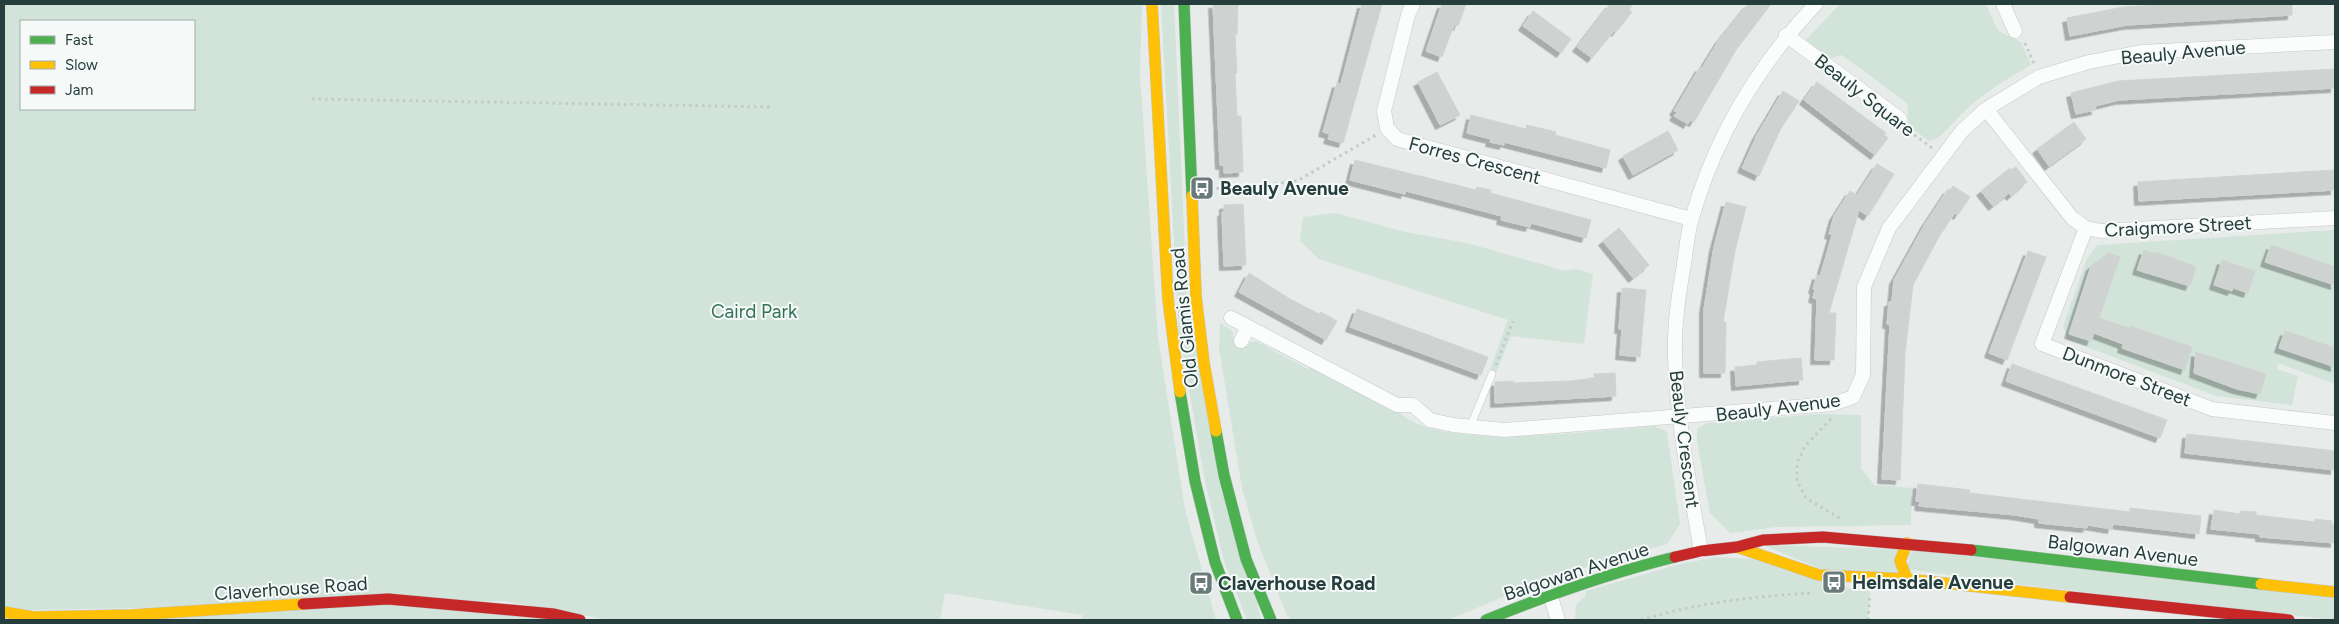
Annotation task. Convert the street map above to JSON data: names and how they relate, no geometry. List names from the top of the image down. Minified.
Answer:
{"streets":{"street":["Beauly Avenue","Beauly Square","Forres Crescent","Craigmore Street","Old Glamis Road","Dunmore Street","Beauly Crescent","Balgowan Avenue","Claverhouse Road"]},"crossings":[["Beauly Avenue","Beauly Square"],["Beauly Avenue","Craigmore Street"],["Beauly Avenue","Beauly Crescent"],["Beauly Square","Beauly Crescent"],["Forres Crescent","Beauly Crescent"],["Craigmore Street","Dunmore Street"],["Beauly Crescent","Balgowan Avenue"]],"parks":["Caird Park"],"places":{"bus stop":["Beauly Avenue","Helmsdale Avenue","Claverhouse Road"]},"legend":["Fast","Slow","Jam"]}
